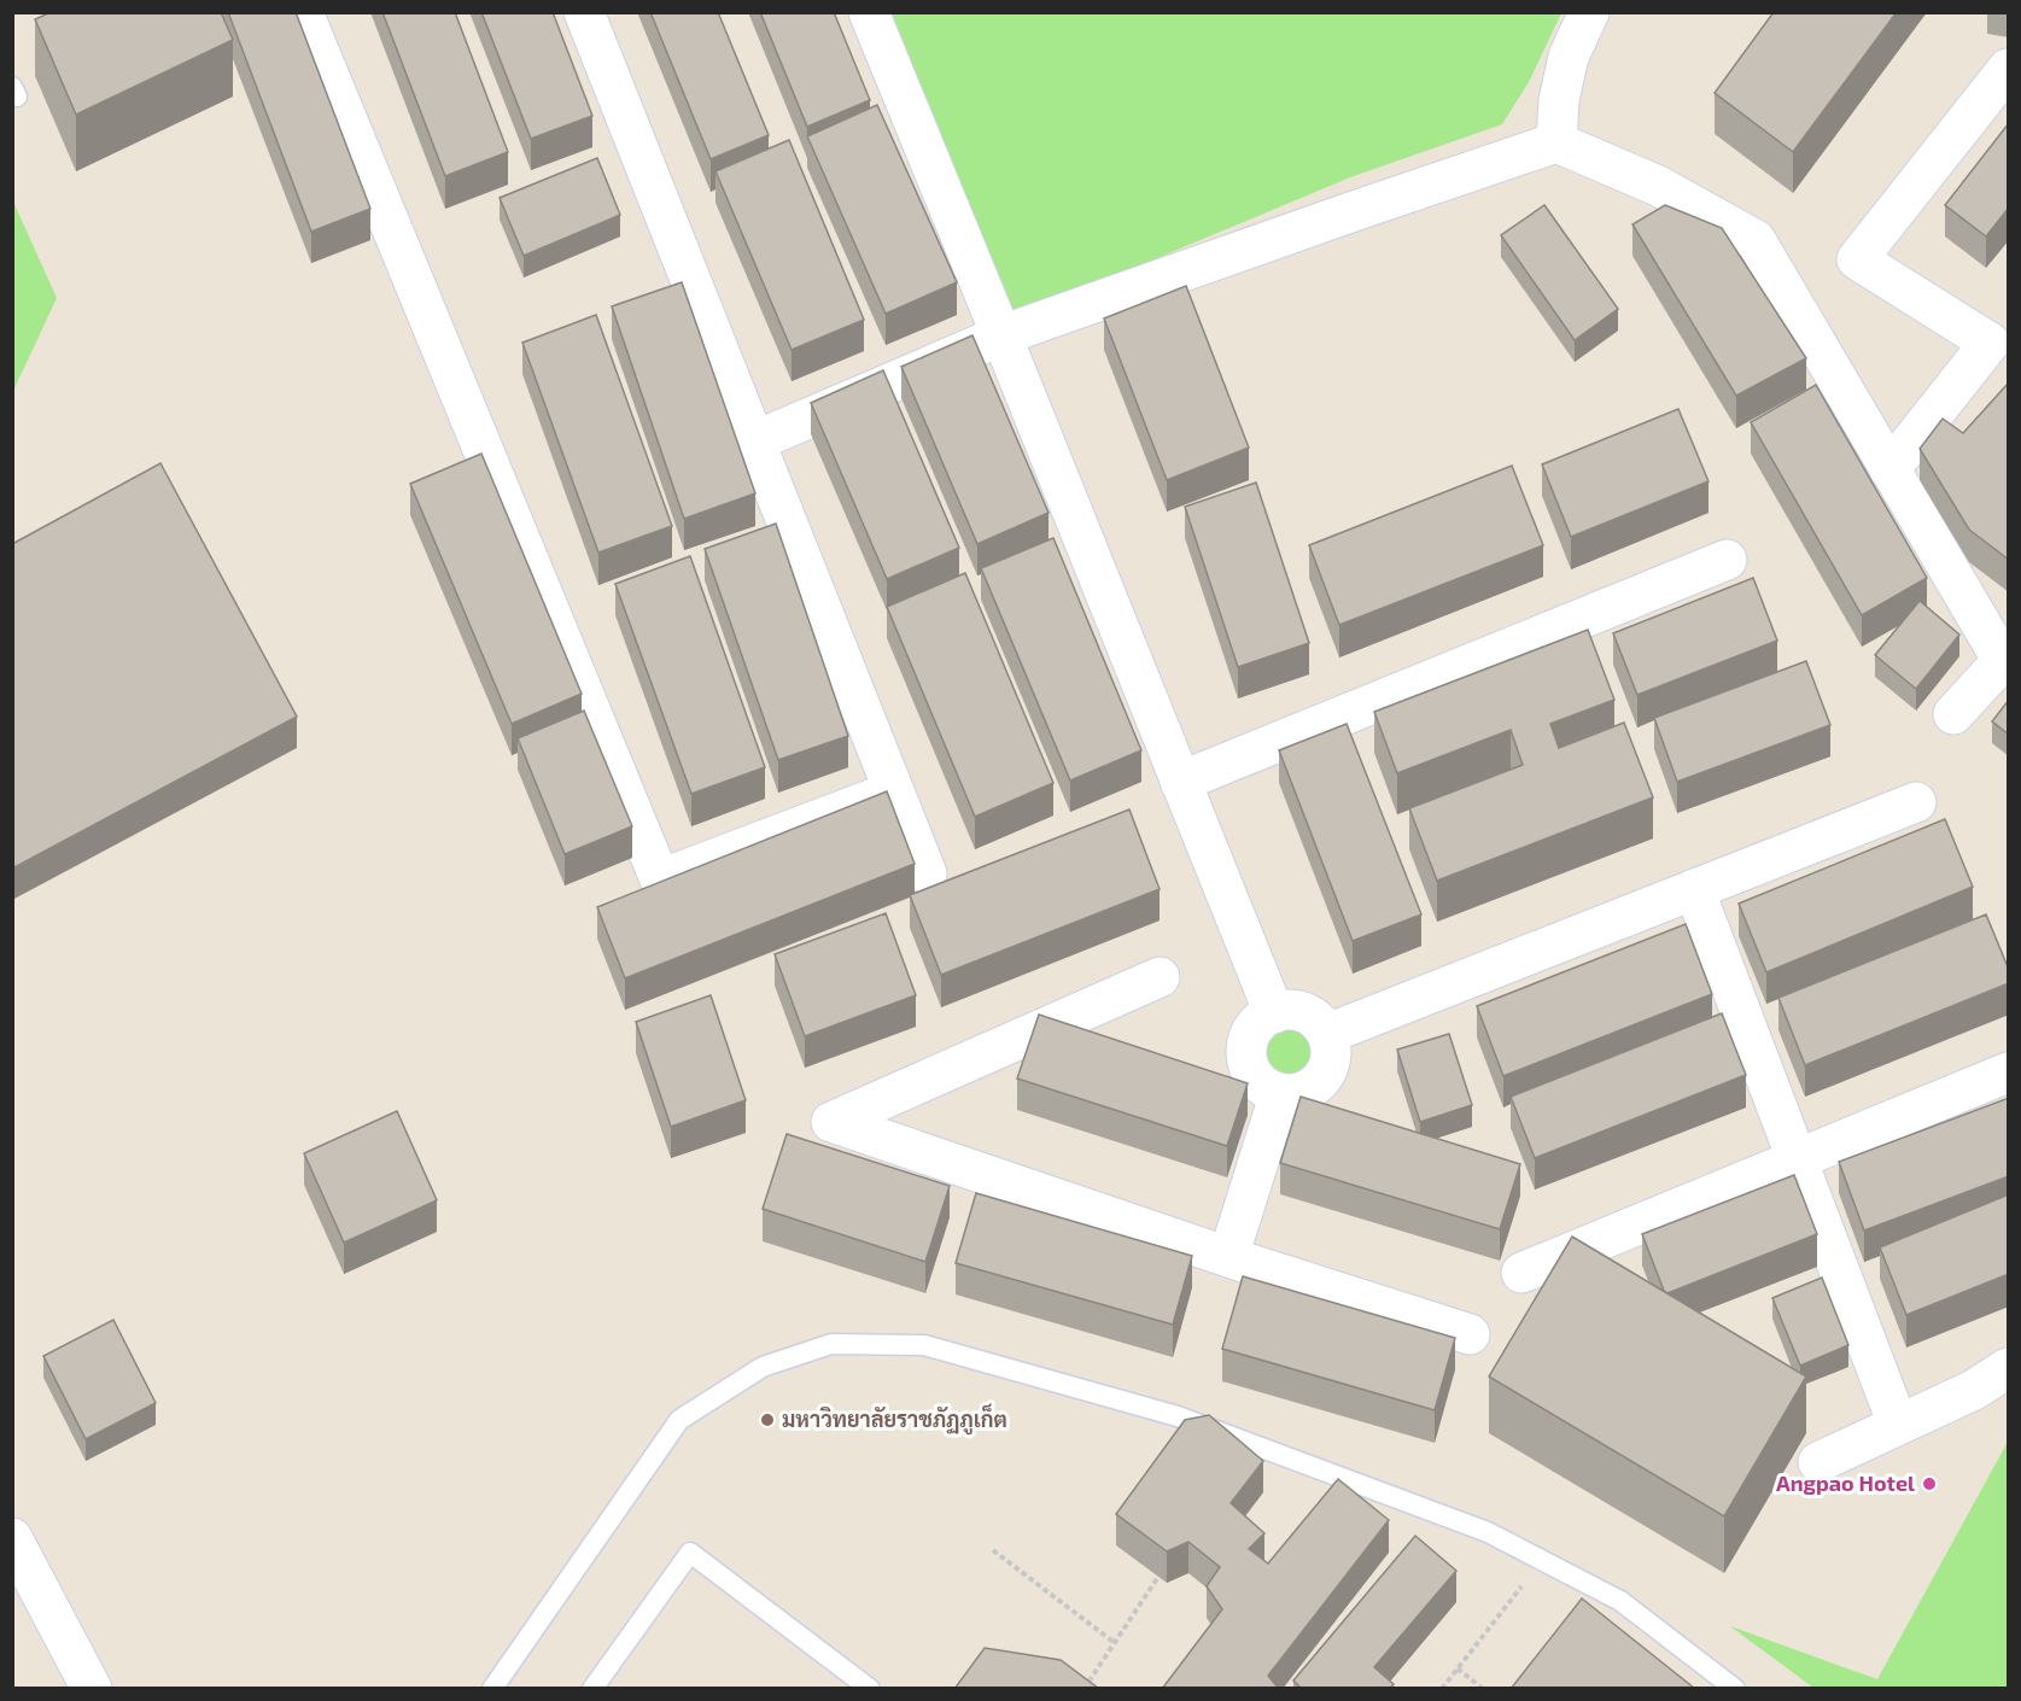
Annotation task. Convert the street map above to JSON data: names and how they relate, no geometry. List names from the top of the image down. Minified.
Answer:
{"places":["มหาวิทยาลัยราชภัฏภูเก็ต","Angpao Hotel"]}
